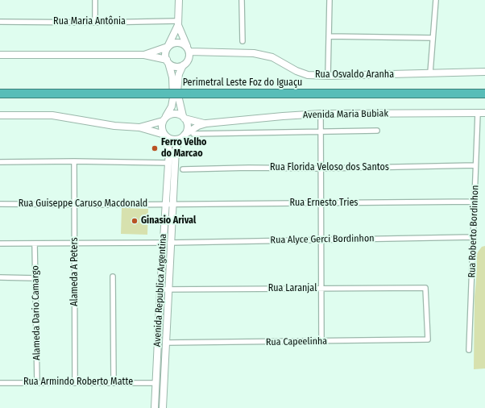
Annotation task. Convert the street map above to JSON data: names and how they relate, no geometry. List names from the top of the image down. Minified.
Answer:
{"streets":{"highway":["Perimetral Leste Foz do Iguaçu"],"street":["Rua Maria Antônia","Rua Osvaldo Aranha","Avenida Maria Bubiak","Rua Florida Veloso dos Santos","Rua Ernesto Tries","Rua Guiseppe Caruso Macdonald","Rua Roberto Bordinhon","Rua Alyce Gerci Bordinhon","Alameda A Peters","Rua Laranjal","Avenida Republica Argentina","Alameda Dario Camargo","Rua Capeelinha","Rua Armindo Roberto Matte"]},"crossings":[["Avenida Maria Bubiak","Rua Roberto Bordinhon"],["Avenida Maria Bubiak","Avenida Republica Argentina"],["Rua Florida Veloso dos Santos","Rua Roberto Bordinhon"],["Rua Ernesto Tries","Rua Guiseppe Caruso Macdonald"],["Rua Ernesto Tries","Rua Roberto Bordinhon"],["Rua Ernesto Tries","Avenida Republica Argentina"],["Rua Guiseppe Caruso Macdonald","Alameda A Peters"],["Rua Guiseppe Caruso Macdonald","Avenida Republica Argentina"],["Rua Roberto Bordinhon","Rua Alyce Gerci Bordinhon"],["Rua Alyce Gerci Bordinhon","Avenida Republica Argentina"],["Alameda A Peters","Rua Armindo Roberto Matte"],["Rua Laranjal","Avenida Republica Argentina"],["Rua Laranjal","Rua Capeelinha"],["Avenida Republica Argentina","Rua Capeelinha"],["Avenida Republica Argentina","Rua Armindo Roberto Matte"],["Alameda Dario Camargo","Rua Armindo Roberto Matte"]],"places":["Ferro Velho do Marcao","Ginasio Arival"]}
